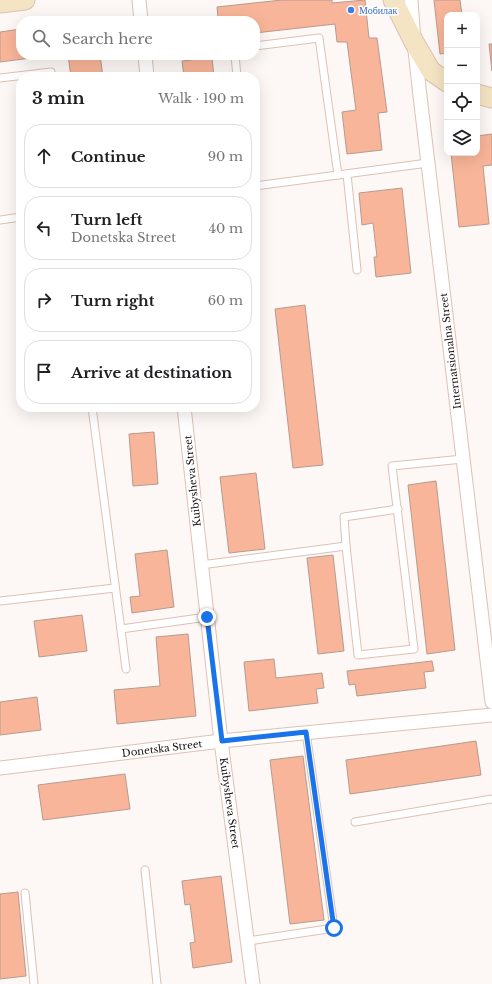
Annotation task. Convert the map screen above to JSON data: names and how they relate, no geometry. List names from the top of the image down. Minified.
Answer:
{"streets":{"street":["Internatsionalna Street","Kuibysheva Street","Donetska Street"]},"crossings":[["Kuibysheva Street","Donetska Street"]],"places":["Мобилак"],"page":{"map_buttons":["+","−"],"search":"Search here","heading":["3 min","Walk · 190 m"],"list":[["Continue","90 m"],["Turn left","Donetska Street","40 m"],["Turn right","60 m"],"Arrive at destination"]}}
